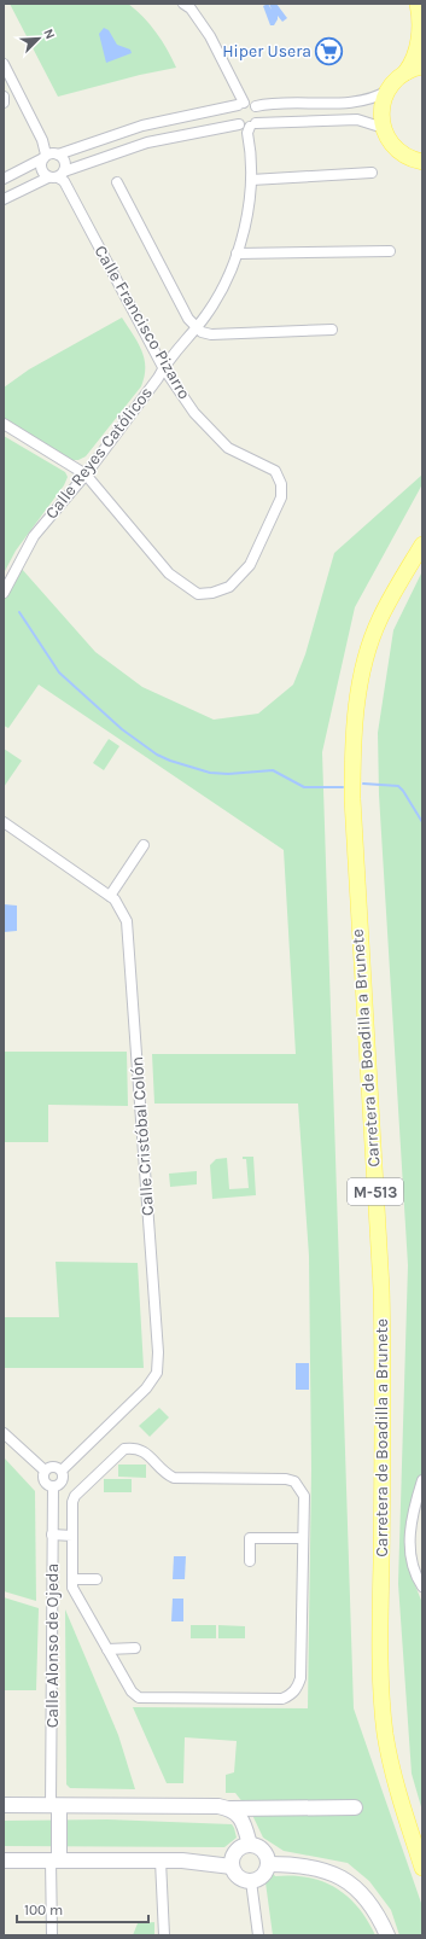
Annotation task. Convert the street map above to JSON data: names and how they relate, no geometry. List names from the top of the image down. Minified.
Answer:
{"streets":{"main road":["Carretera de Boadilla a Brunete","M-513"],"street":["Calle Francisco Pizarro","Calle Reyes Católicos","Calle Cristóbal Colón","Calle Alonso de Ojeda"]},"crossings":[["Calle Francisco Pizarro","Calle Reyes Católicos"],["Calle Cristóbal Colón","Calle Alonso de Ojeda"]],"places":{"supermarket":["Hiper Usera"]},"scale_bar":"100 m","north":"top right"}
